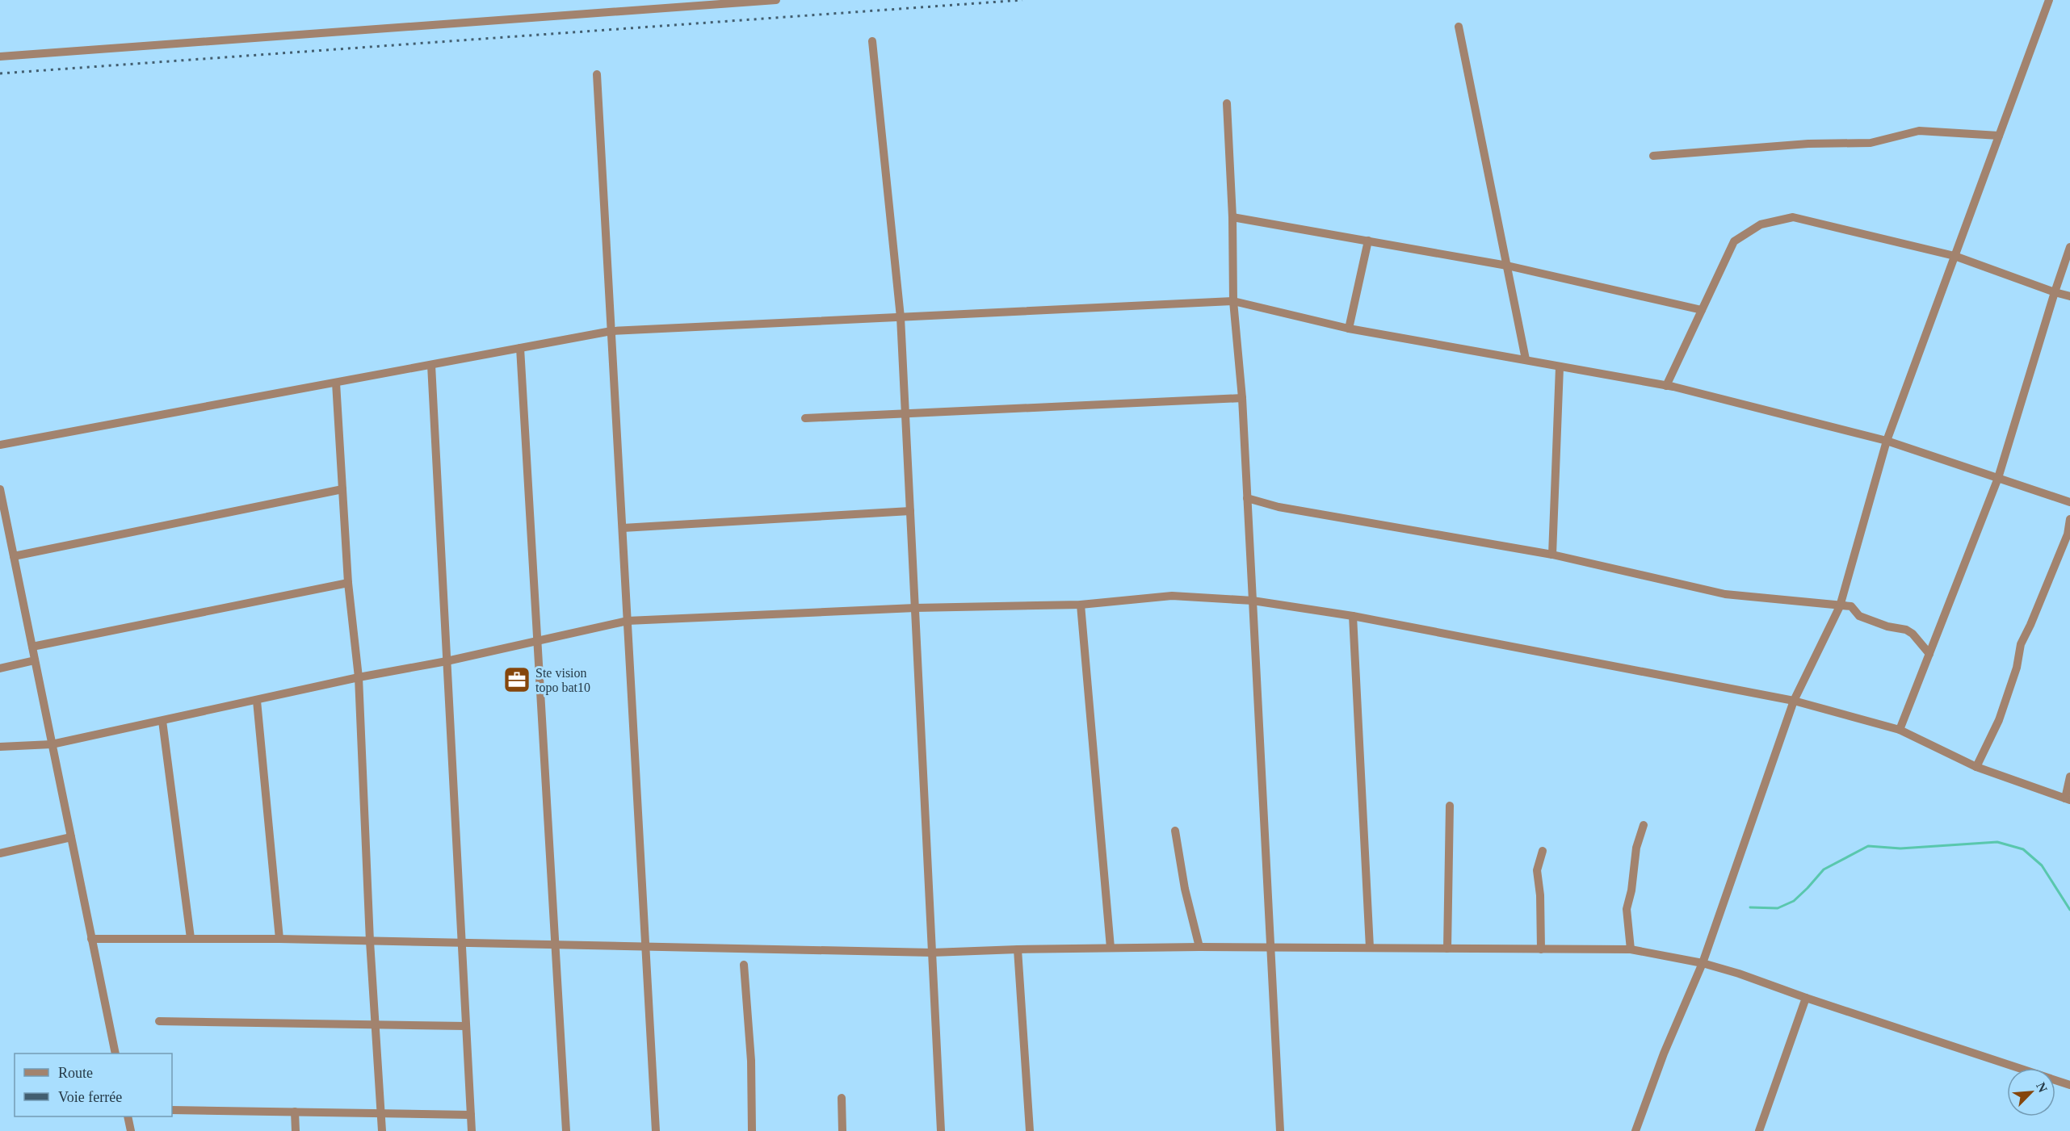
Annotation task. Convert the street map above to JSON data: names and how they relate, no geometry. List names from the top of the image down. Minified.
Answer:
{"places":{"office":["Ste vision topo bat10"]},"legend":["Route","Voie ferrée"],"north":"top right"}
